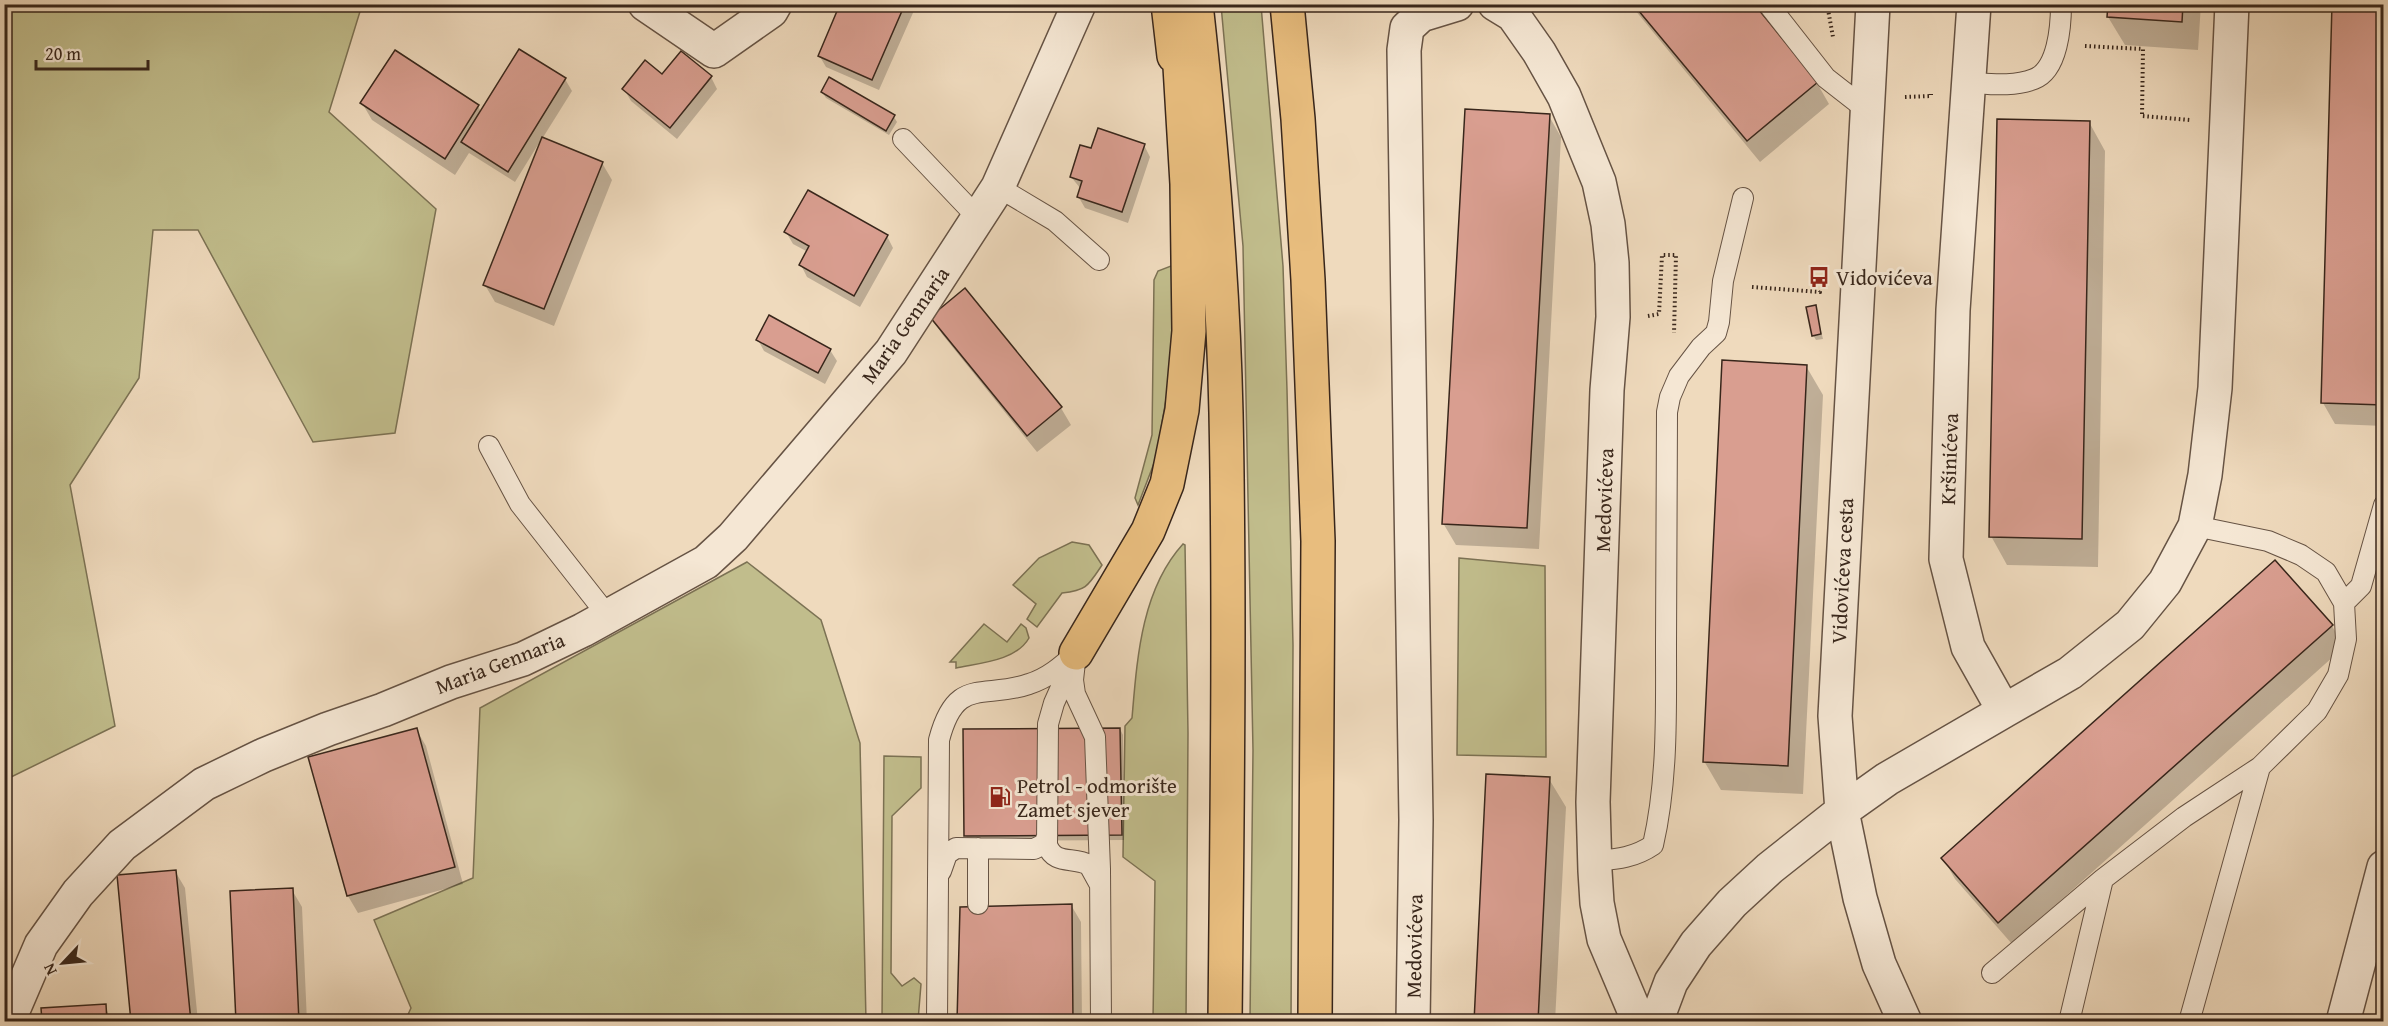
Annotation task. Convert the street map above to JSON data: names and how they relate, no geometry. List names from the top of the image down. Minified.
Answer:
{"streets":{"street":["Maria Gennaria","Kršinićeva","Medovićeva","Vidovićeva cesta"]},"places":{"bus stop":["Vidovićeva"],"fuel station":["Petrol - odmorište Zamet sjever"]},"scale_bar":"20 m","north":"bottom left"}
